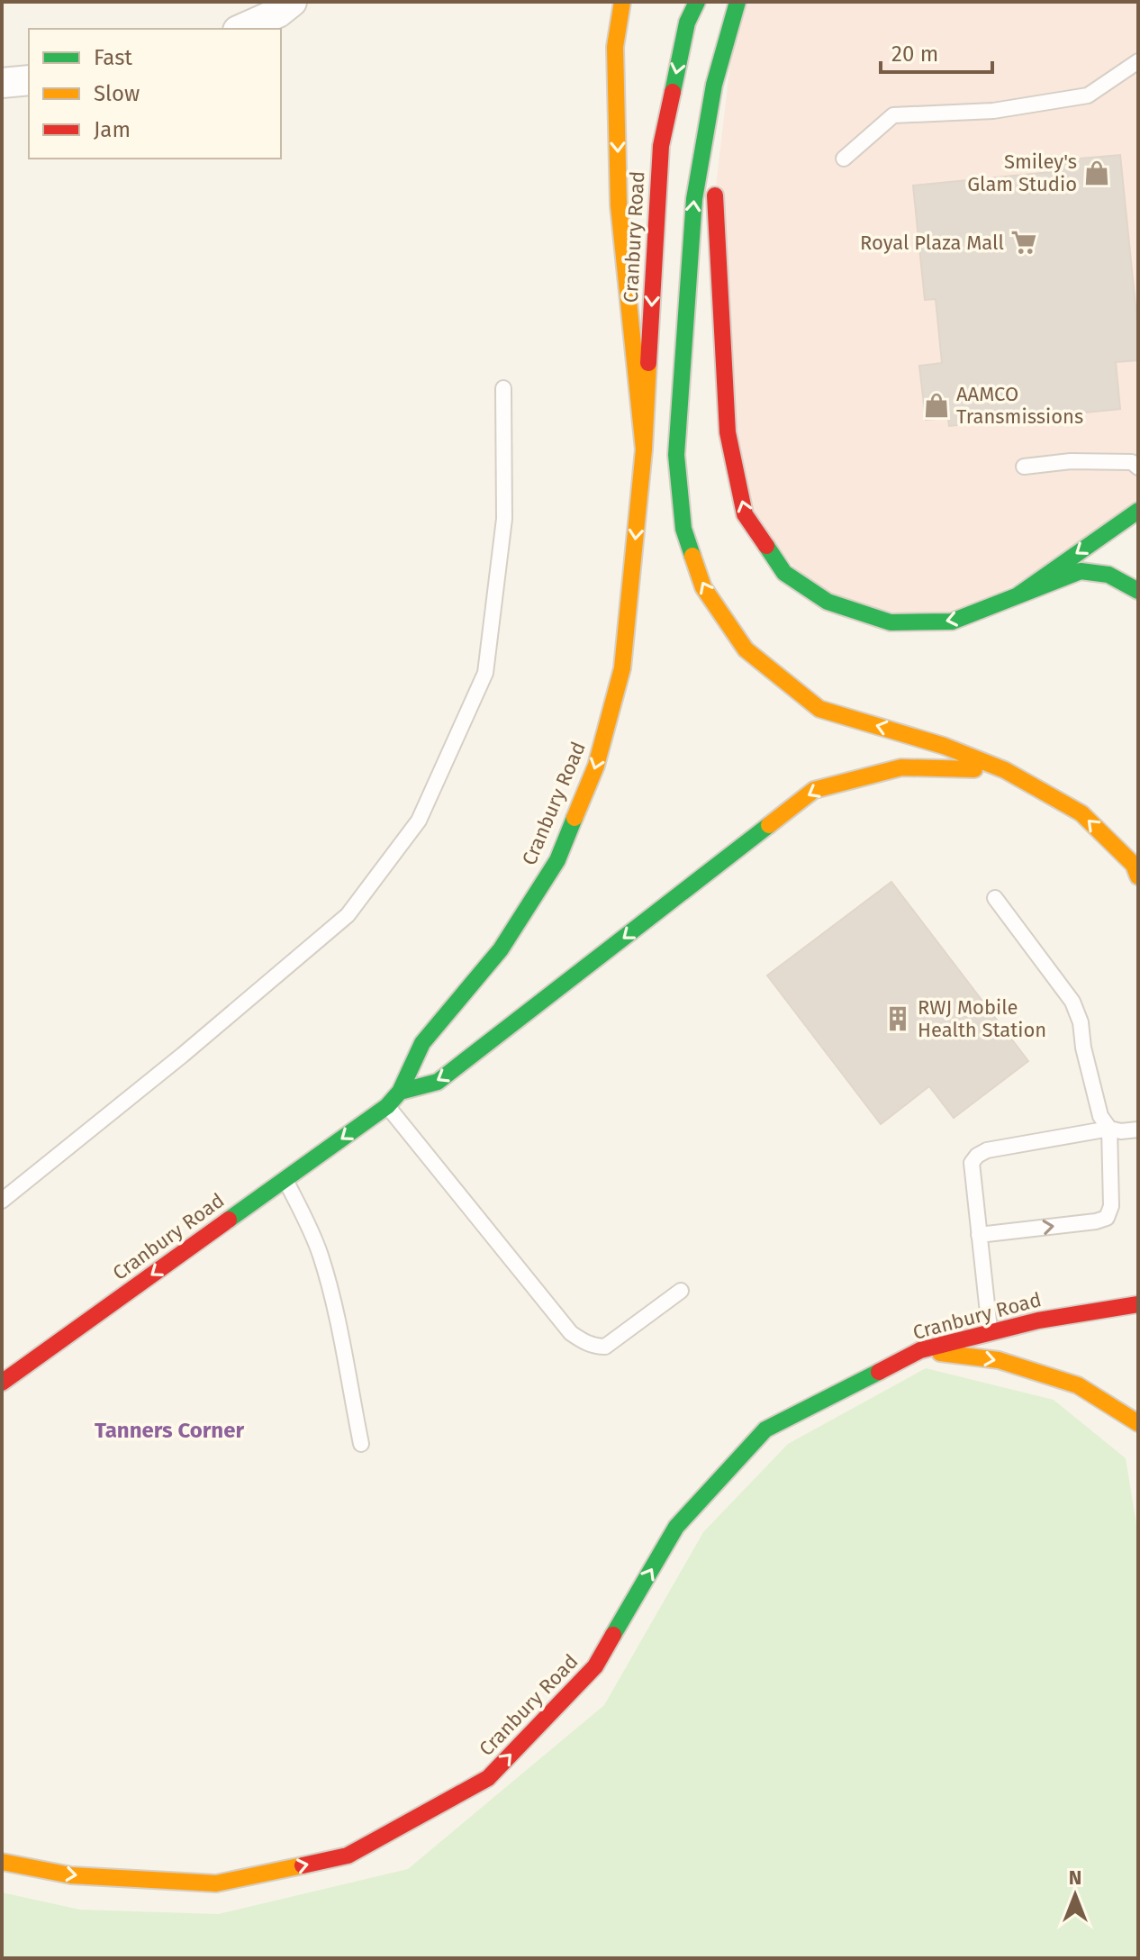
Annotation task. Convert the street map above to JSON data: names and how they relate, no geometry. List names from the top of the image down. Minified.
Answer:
{"streets":{"main road":["Cranbury Road"]},"districts":["Tanners Corner"],"places":{"shop":["Smiley's Glam Studio","AAMCO Transmissions"],"supermarket":["Royal Plaza Mall"],"building":["RWJ Mobile Health Station"]},"legend":["Fast","Slow","Jam"],"scale_bar":"20 m","north":"top"}
